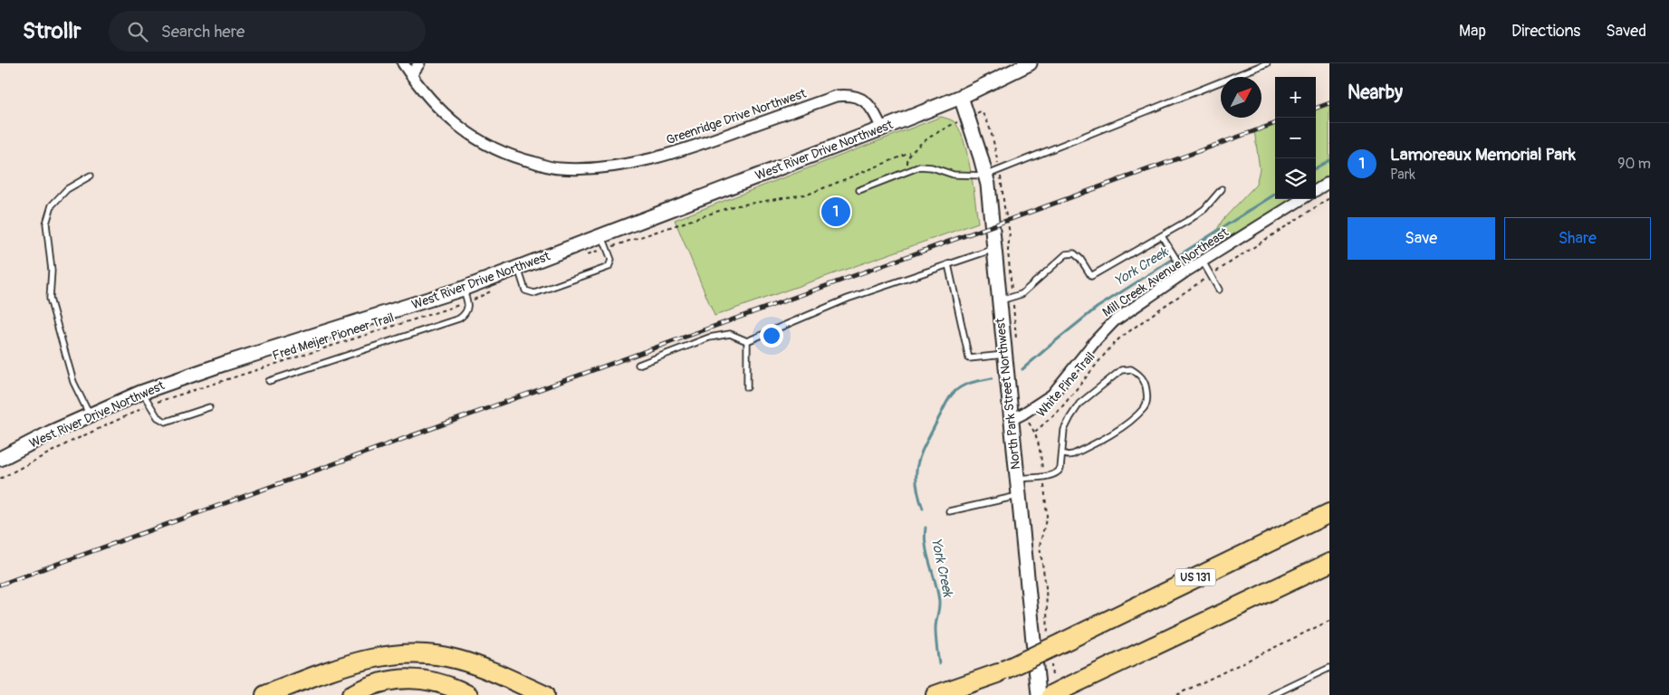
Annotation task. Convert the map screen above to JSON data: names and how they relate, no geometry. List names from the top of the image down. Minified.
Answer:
{"streets":{"highway":["US 131"],"main road":["West River Drive Northwest","North Park Street Northwest"],"street":["Greenridge Drive Northwest","Mill Creek Avenue Northeast"],"path":["Fred Meijer Pioneer Trail","White Pine Trail"]},"crossings":[["Greenridge Drive Northwest","West River Drive Northwest"],["West River Drive Northwest","North Park Street Northwest"],["Mill Creek Avenue Northeast","North Park Street Northwest"],["White Pine Trail","US 131"]],"water":["York Creek"],"north":"top right","page":{"header":"Strollr","search":"Search here","nav":["Map","Directions","Saved"],"heading":"Nearby","map_buttons":["+","−"],"list":[{"mark":"1","name":"Lamoreaux Memorial Park","note":"Park","value":"90 m"}],"pins":"1","buttons":["Save","Share"]}}
